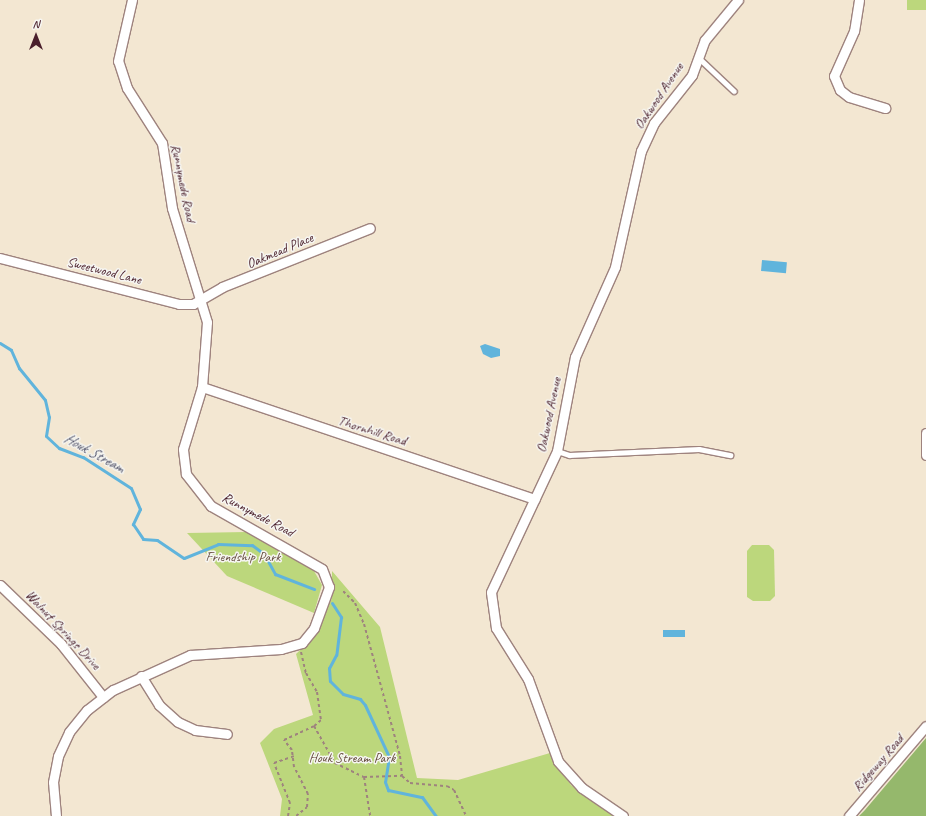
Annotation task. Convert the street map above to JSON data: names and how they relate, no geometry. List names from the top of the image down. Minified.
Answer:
{"streets":{"street":["Oakwood Avenue","Runnymede Road","Oakmead Place","Sweetwood Lane","Thornhill Road","Walnut Springs Drive","Ridgeway Road"]},"crossings":[["Oakwood Avenue","Thornhill Road"],["Runnymede Road","Oakmead Place"],["Runnymede Road","Sweetwood Lane"],["Runnymede Road","Thornhill Road"],["Oakmead Place","Sweetwood Lane"]],"water":["Houk Stream"],"parks":["Friendship Park","Houk Stream Park"],"north":"top"}
